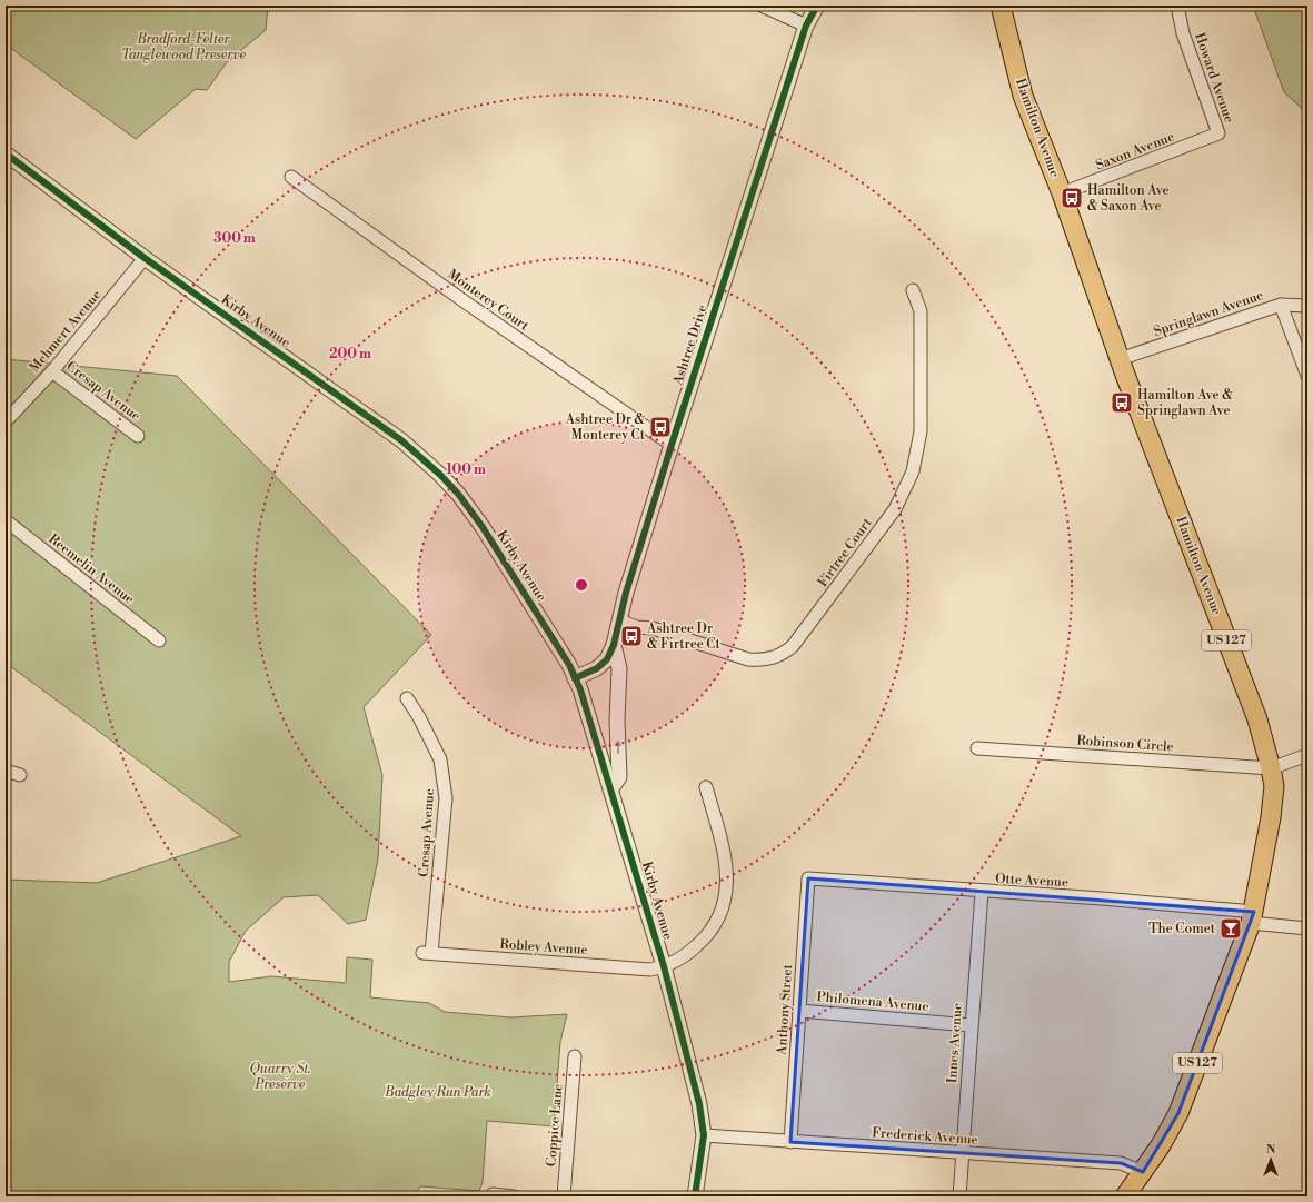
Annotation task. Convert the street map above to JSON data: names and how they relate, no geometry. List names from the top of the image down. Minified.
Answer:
{"streets":{"main road":["Hamilton Avenue","US 127"],"street":["Howard Avenue","Saxon Avenue","Monterey Court","Springlawn Avenue","Kirby Avenue","Mehmert Avenue","Ashtree Drive","Cresap Avenue","Firtree Court","Reemelin Avenue","Robinson Circle","Otte Avenue","Robley Avenue","Philomena Avenue","Anthony Street","Innes Avenue","Coppice Lane","Frederick Avenue"]},"crossings":[["Howard Avenue","Saxon Avenue"],["Hamilton Avenue","Saxon Avenue"],["Hamilton Avenue","Springlawn Avenue"],["Hamilton Avenue","Robinson Circle"],["Hamilton Avenue","Otte Avenue"],["Hamilton Avenue","Frederick Avenue"],["Monterey Court","Ashtree Drive"],["Kirby Avenue","Mehmert Avenue"],["Kirby Avenue","Ashtree Drive"],["Kirby Avenue","Robley Avenue"],["Kirby Avenue","Frederick Avenue"],["Mehmert Avenue","Cresap Avenue"],["Ashtree Drive","Firtree Court"],["Cresap Avenue","Robley Avenue"],["Otte Avenue","Anthony Street"],["Otte Avenue","Innes Avenue"],["Philomena Avenue","Anthony Street"],["Philomena Avenue","Innes Avenue"],["Anthony Street","Frederick Avenue"],["Innes Avenue","Frederick Avenue"]],"parks":["Bradford-Felter Tanglewood Preserve","Quarry St. Preserve","Badgley Run Park"],"places":{"bus stop":["Hamilton Ave & Saxon Ave","Hamilton Ave & Springlawn Ave","Ashtree Dr & Monterey Ct","Ashtree Dr & Firtree Ct"],"bar":["The Comet"]},"north":"top","rings":["300 m","200 m","100 m"]}
